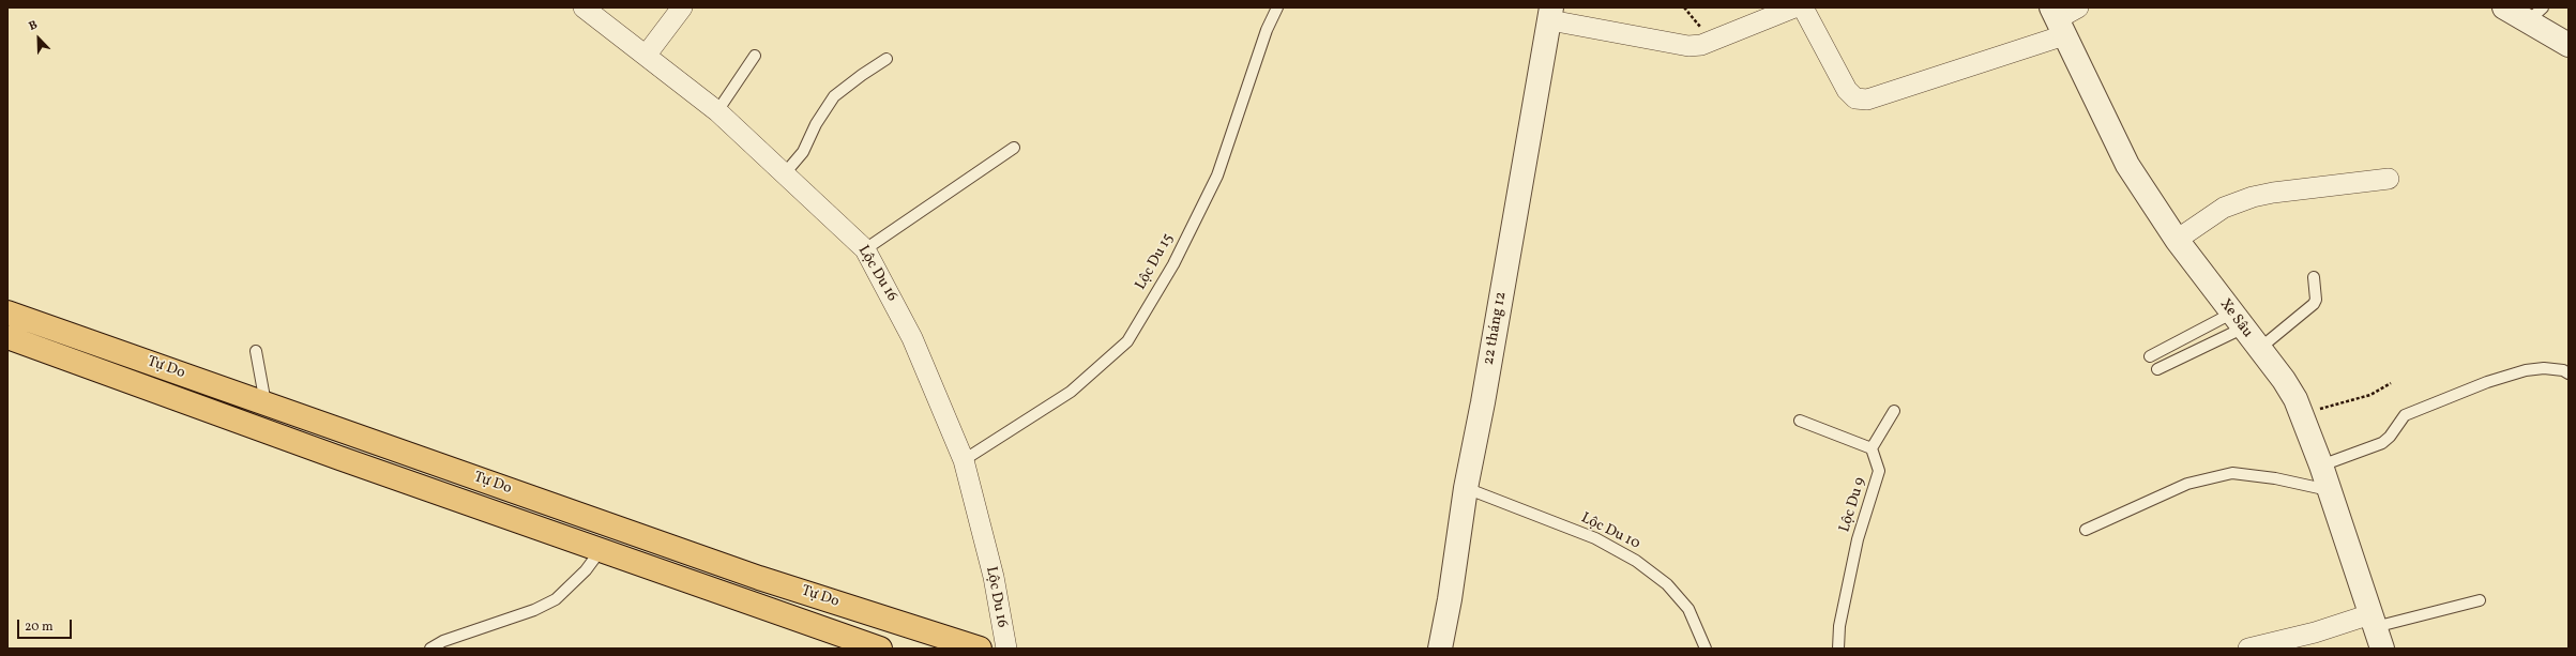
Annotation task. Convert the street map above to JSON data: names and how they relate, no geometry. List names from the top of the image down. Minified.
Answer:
{"streets":{"main road":["Tự Do"],"street":["Lộc Du 16","Xe Sâu","22 tháng 12"],"lane":["Lộc Du 15","Lộc Du 9","Lộc Du 10"]},"crossings":[["Lộc Du 15","Lộc Du 16"],["22 tháng 12","Lộc Du 10"]],"scale_bar":"20 m","north":"top left"}
